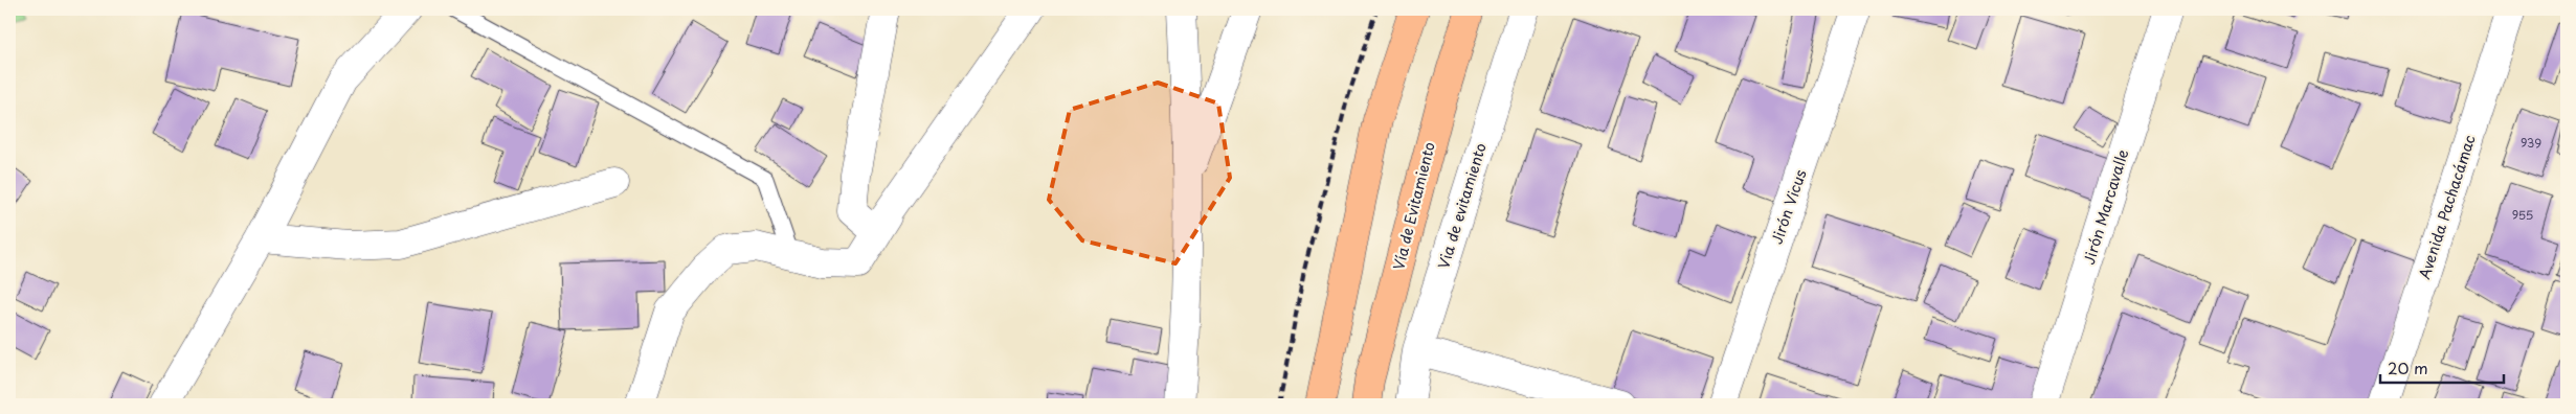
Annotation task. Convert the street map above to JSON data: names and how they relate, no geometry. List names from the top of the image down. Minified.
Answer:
{"streets":{"highway":["Vía de Evitamiento"],"street":["Via de evitamiento","Jirón Vicus","Jirón Marcavalle","Avenida Pachacámac"]},"house_numbers":["939","955"],"scale_bar":"20 m"}
